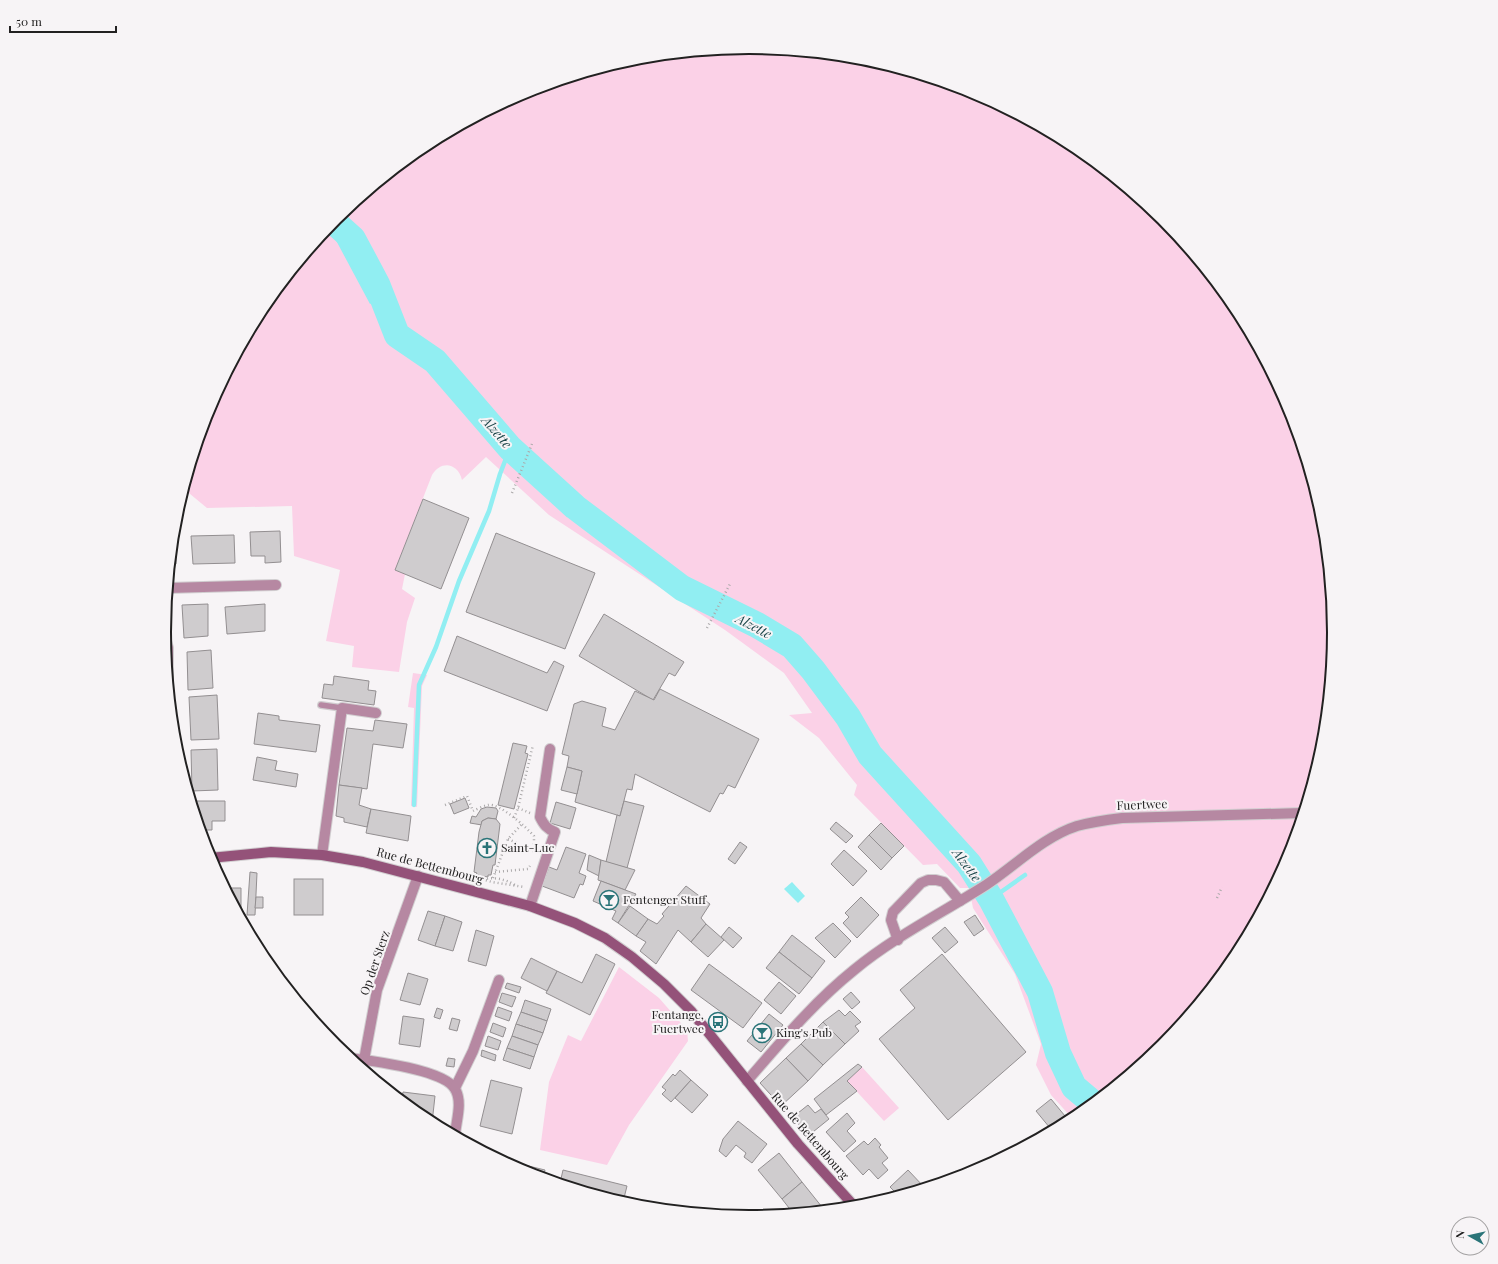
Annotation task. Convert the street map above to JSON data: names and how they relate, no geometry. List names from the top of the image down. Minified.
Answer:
{"streets":{"main road":["Rue de Bettembourg"],"street":["Fuertwee","Op der Sterz"]},"crossings":[["Rue de Bettembourg","Op der Sterz"]],"water":["Alzette"],"places":{"church":["Saint-Luc"],"bar":["Fentenger Stuff","King's Pub"],"bus stop":["Fentange, Fuertwee"]},"scale_bar":"50 m","north":"left"}
